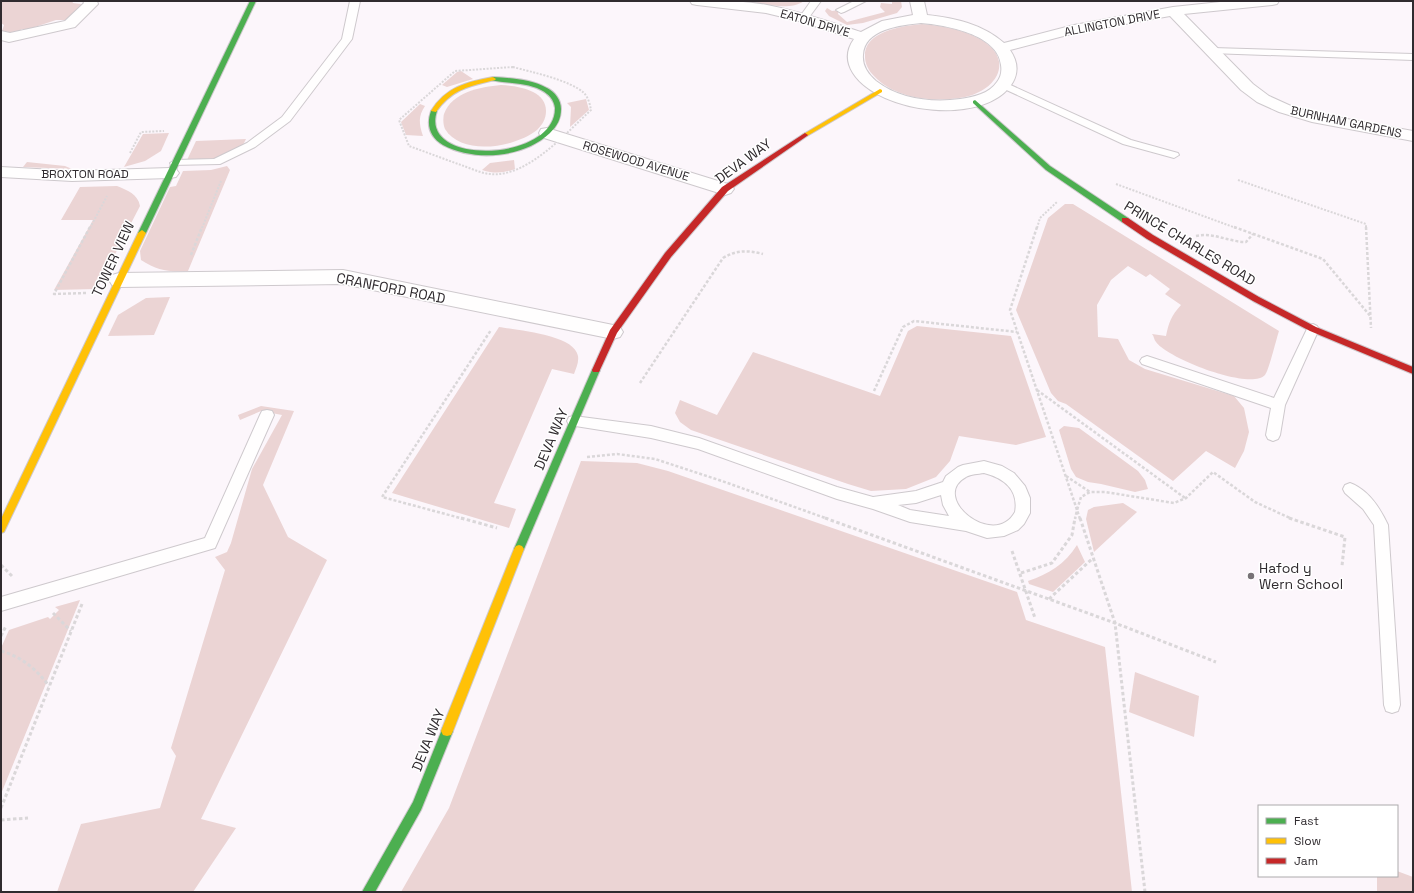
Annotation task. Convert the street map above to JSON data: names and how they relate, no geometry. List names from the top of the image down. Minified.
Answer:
{"streets":{"street":["EATON DRIVE","ALLINGTON DRIVE","BURNHAM GARDENS","ROSEWOOD AVENUE","DEVA WAY","BROXTON ROAD","PRINCE CHARLES ROAD","TOWER VIEW","CRANFORD ROAD"]},"crossings":[["EATON DRIVE","ALLINGTON DRIVE"],["EATON DRIVE","DEVA WAY"],["EATON DRIVE","PRINCE CHARLES ROAD"],["ALLINGTON DRIVE","BURNHAM GARDENS"],["ALLINGTON DRIVE","DEVA WAY"],["ALLINGTON DRIVE","PRINCE CHARLES ROAD"],["ROSEWOOD AVENUE","DEVA WAY"],["DEVA WAY","PRINCE CHARLES ROAD"],["DEVA WAY","CRANFORD ROAD"],["BROXTON ROAD","TOWER VIEW"],["TOWER VIEW","CRANFORD ROAD"]],"places":["Hafod y Wern School"],"legend":["Fast","Slow","Jam"]}
